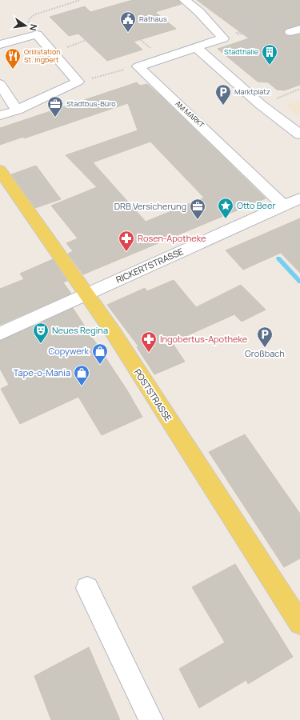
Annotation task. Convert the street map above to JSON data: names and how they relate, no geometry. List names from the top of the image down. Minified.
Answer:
{"streets":{"main road":["POSTSTRASSE"],"street":["AM MARKT","RICKERTSTRASSE"]},"crossings":[["AM MARKT","RICKERTSTRASSE"],["RICKERTSTRASSE","POSTSTRASSE"]],"places":{"public building":["Rathaus"],"building":["Stadthalle"],"restaurant":["Grillstation St. Ingbert"],"parking":["Marktplatz","Großbach"],"office":["Stadtbus-Büro","DRB Versicherung"],"place":["Otto Beer"],"pharmacy":["Rosen-Apotheke","Ingobertus-Apotheke"],"theatre":["Neues Regina"],"shop":["Copywerk","Tape-o-Mania"]},"north":"right"}
